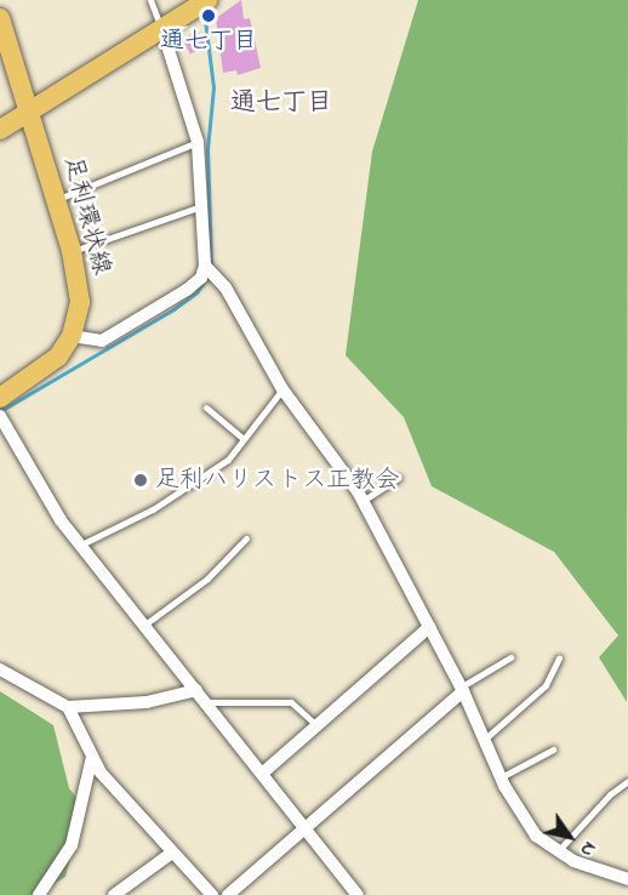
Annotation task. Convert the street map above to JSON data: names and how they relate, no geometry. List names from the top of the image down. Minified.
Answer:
{"streets":{"main road":["足利環状線"]},"districts":["通七丁目"],"places":["通七丁目","足利ハリストス正教会"],"north":"bottom right"}
